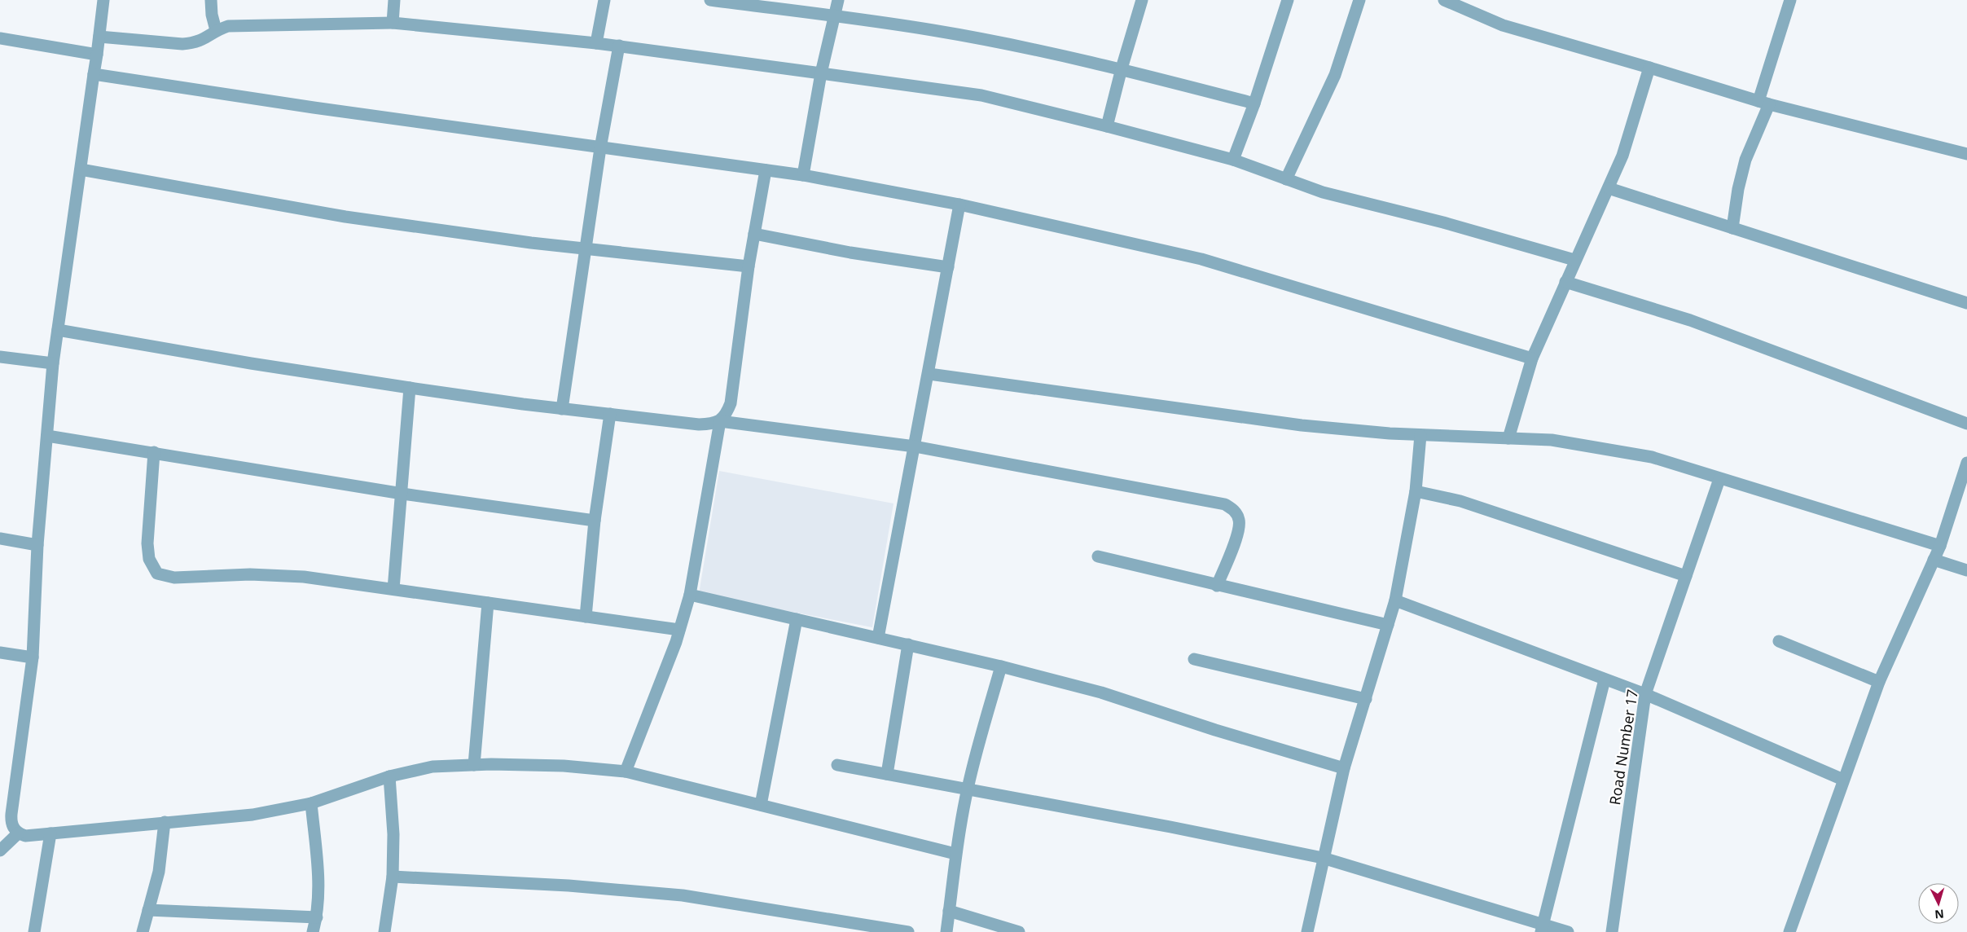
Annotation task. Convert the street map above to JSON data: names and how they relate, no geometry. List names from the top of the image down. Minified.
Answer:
{"streets":{"street":["Road Number 17"]},"north":"bottom"}
